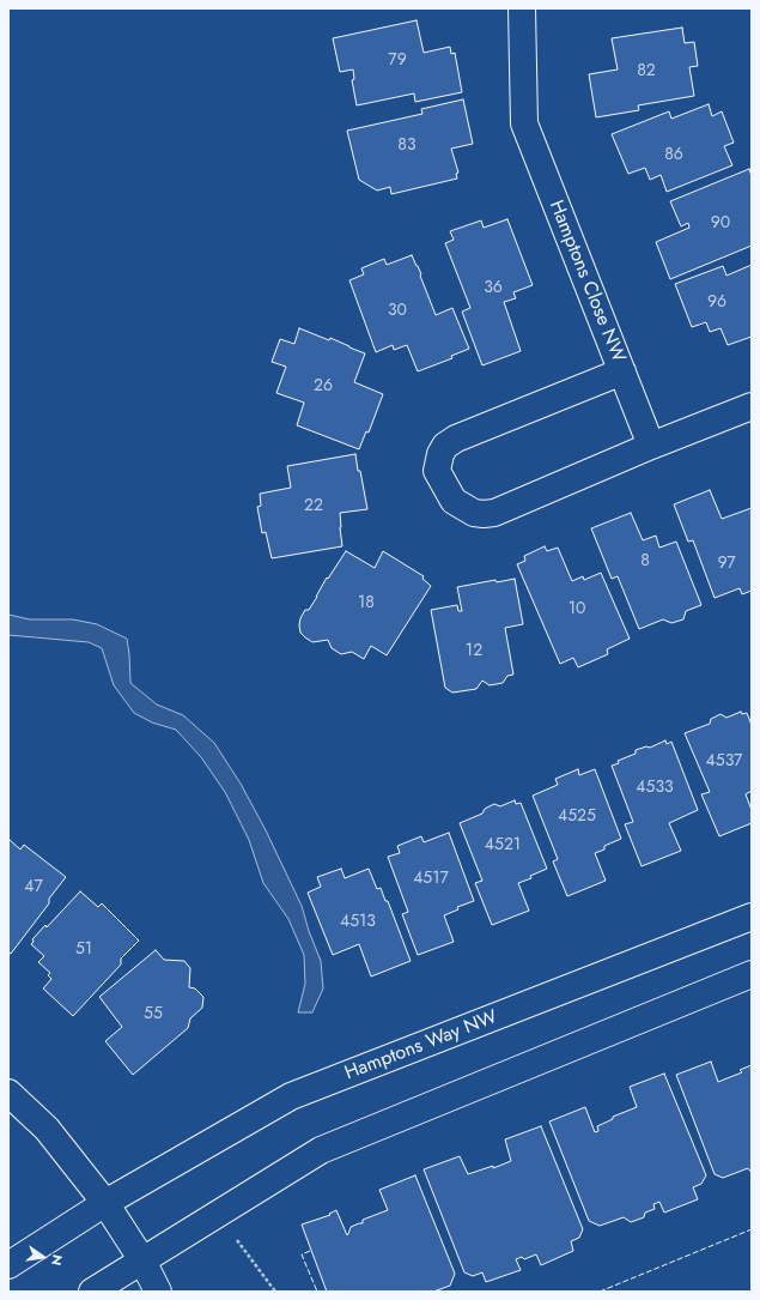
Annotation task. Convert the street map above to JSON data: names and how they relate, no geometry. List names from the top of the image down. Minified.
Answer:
{"streets":{"street":["Hamptons Close NW","Hamptons Way NW"]},"house_numbers":["79","82","83","86","90","36","96","30","26","22","8","97","18","10","12","4537","4533","4525","4521","4517","47","4513","51","55"],"north":"right"}
